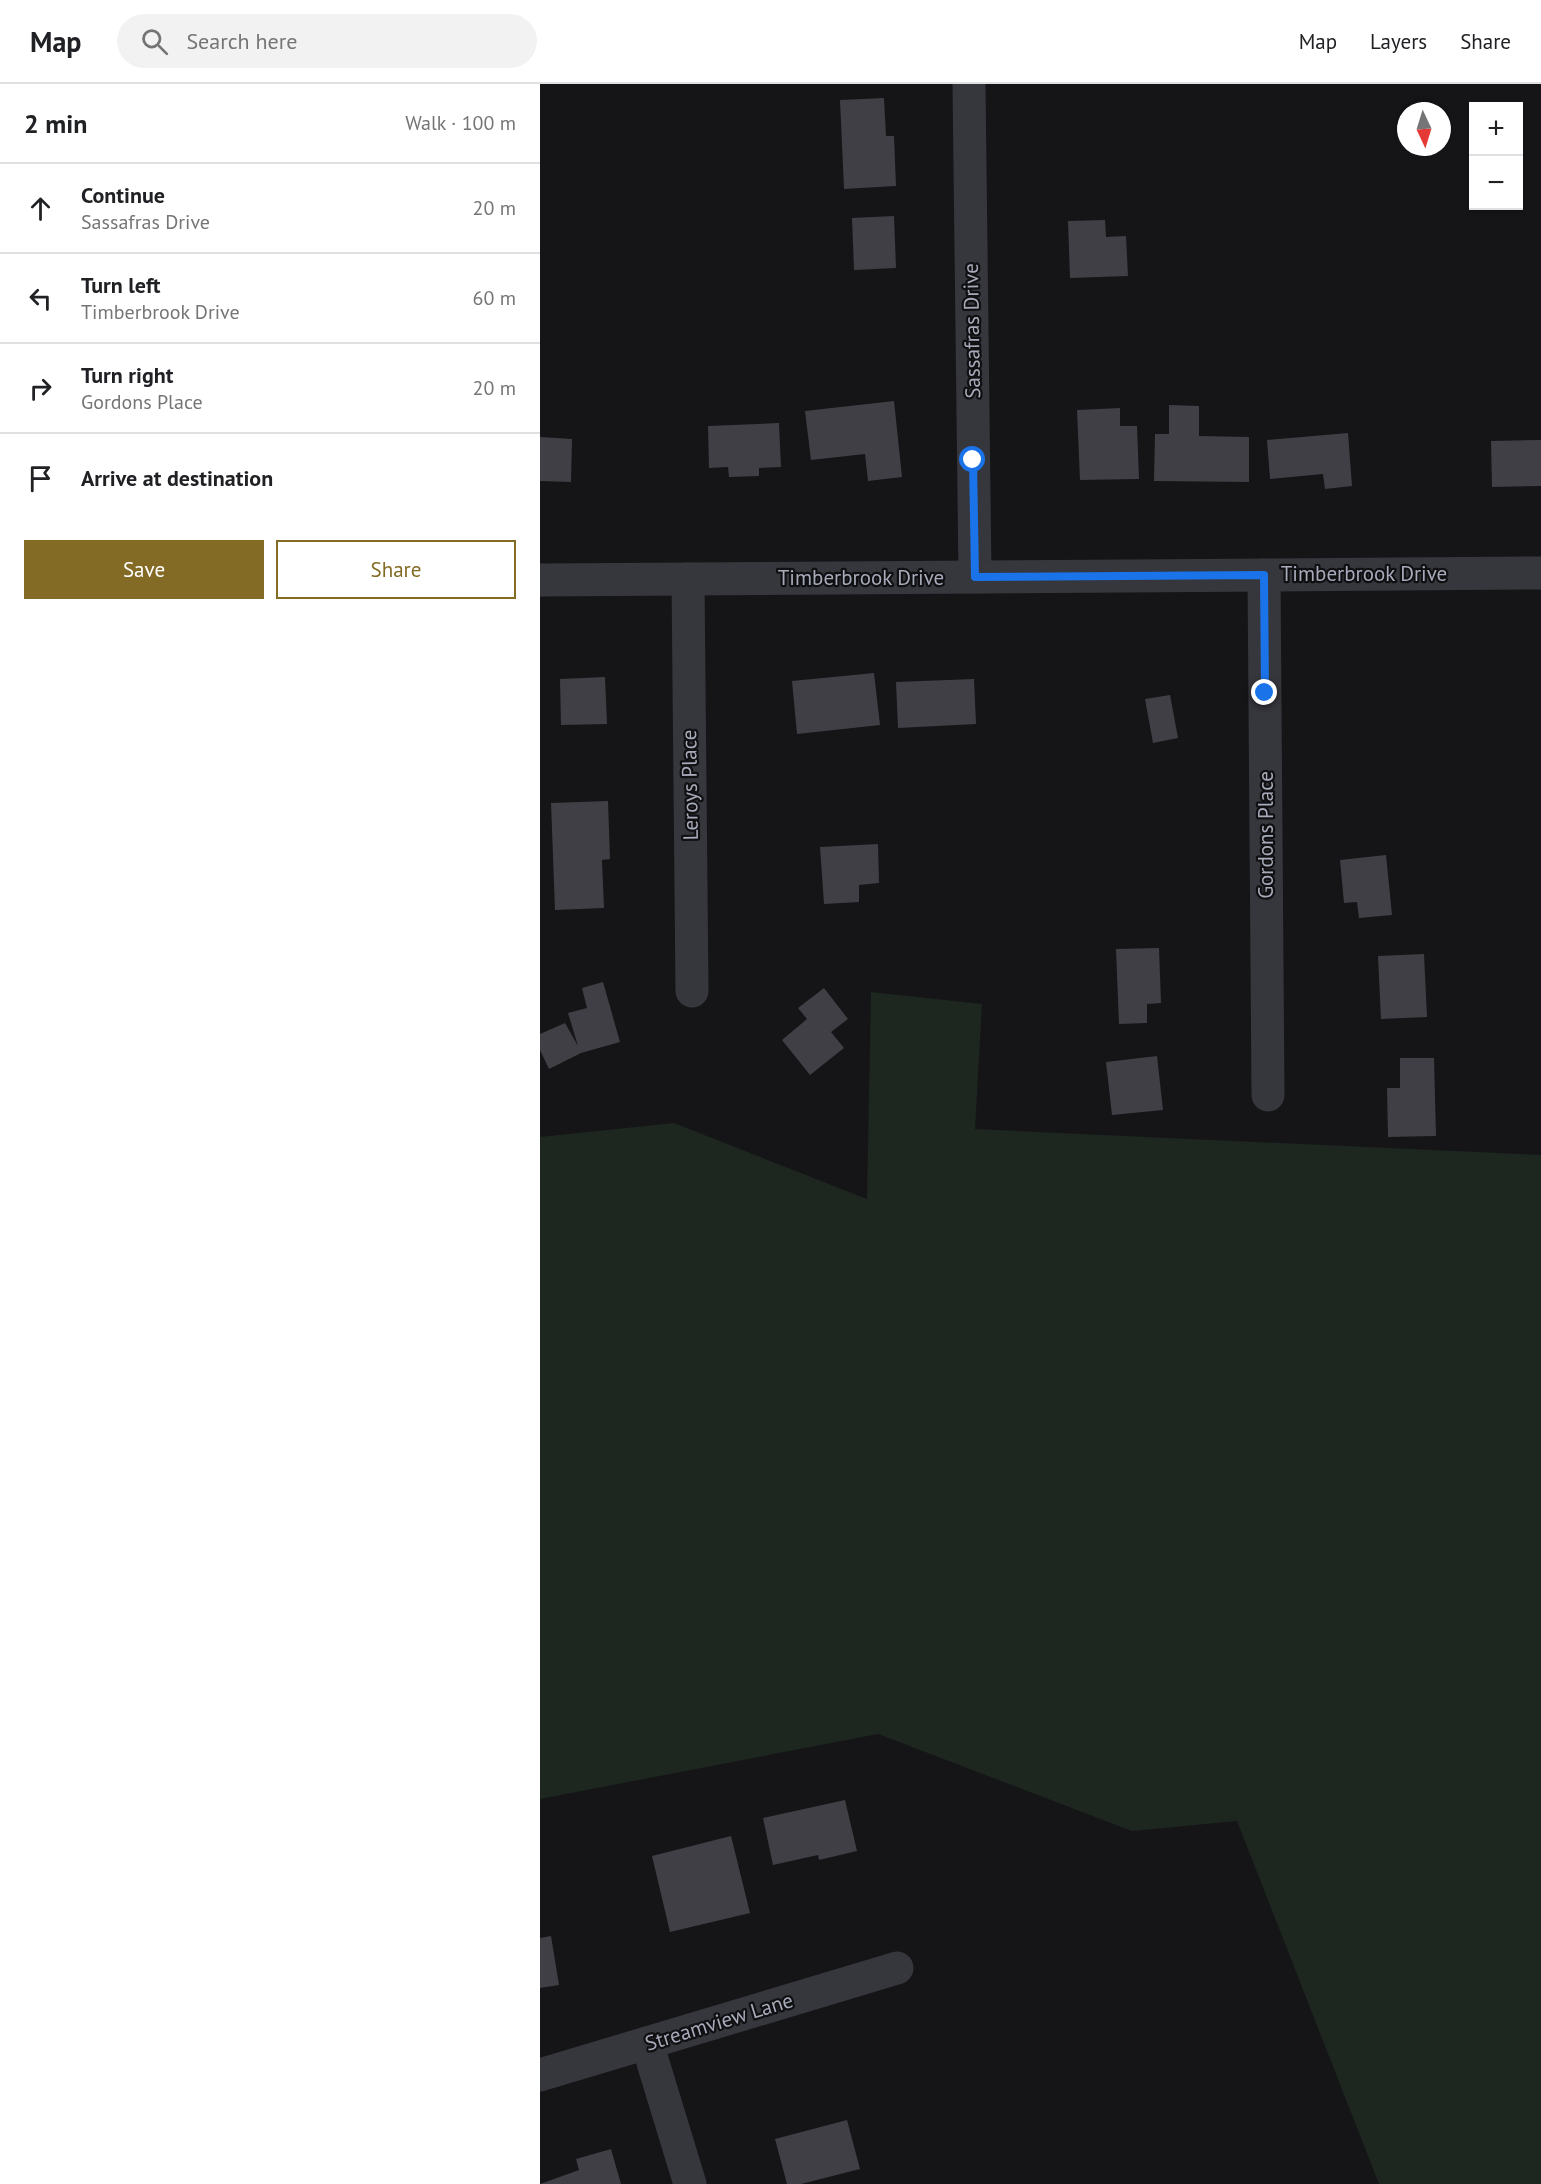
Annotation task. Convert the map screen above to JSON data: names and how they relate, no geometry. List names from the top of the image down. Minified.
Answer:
{"streets":{"street":["Sassafras Drive","Timberbrook Drive","Leroys Place","Gordons Place","Streamview Lane"]},"crossings":[["Sassafras Drive","Timberbrook Drive"],["Timberbrook Drive","Leroys Place"],["Timberbrook Drive","Gordons Place"]],"north":"bottom","page":{"header":"Map","search":"Search here","nav":["Map","Layers","Share"],"heading":["2 min","Walk · 100 m"],"map_buttons":["+","−"],"list":[["Continue","Sassafras Drive","20 m"],["Turn left","Timberbrook Drive","60 m"],["Turn right","Gordons Place","20 m"],"Arrive at destination"],"buttons":["Save","Share"]}}
